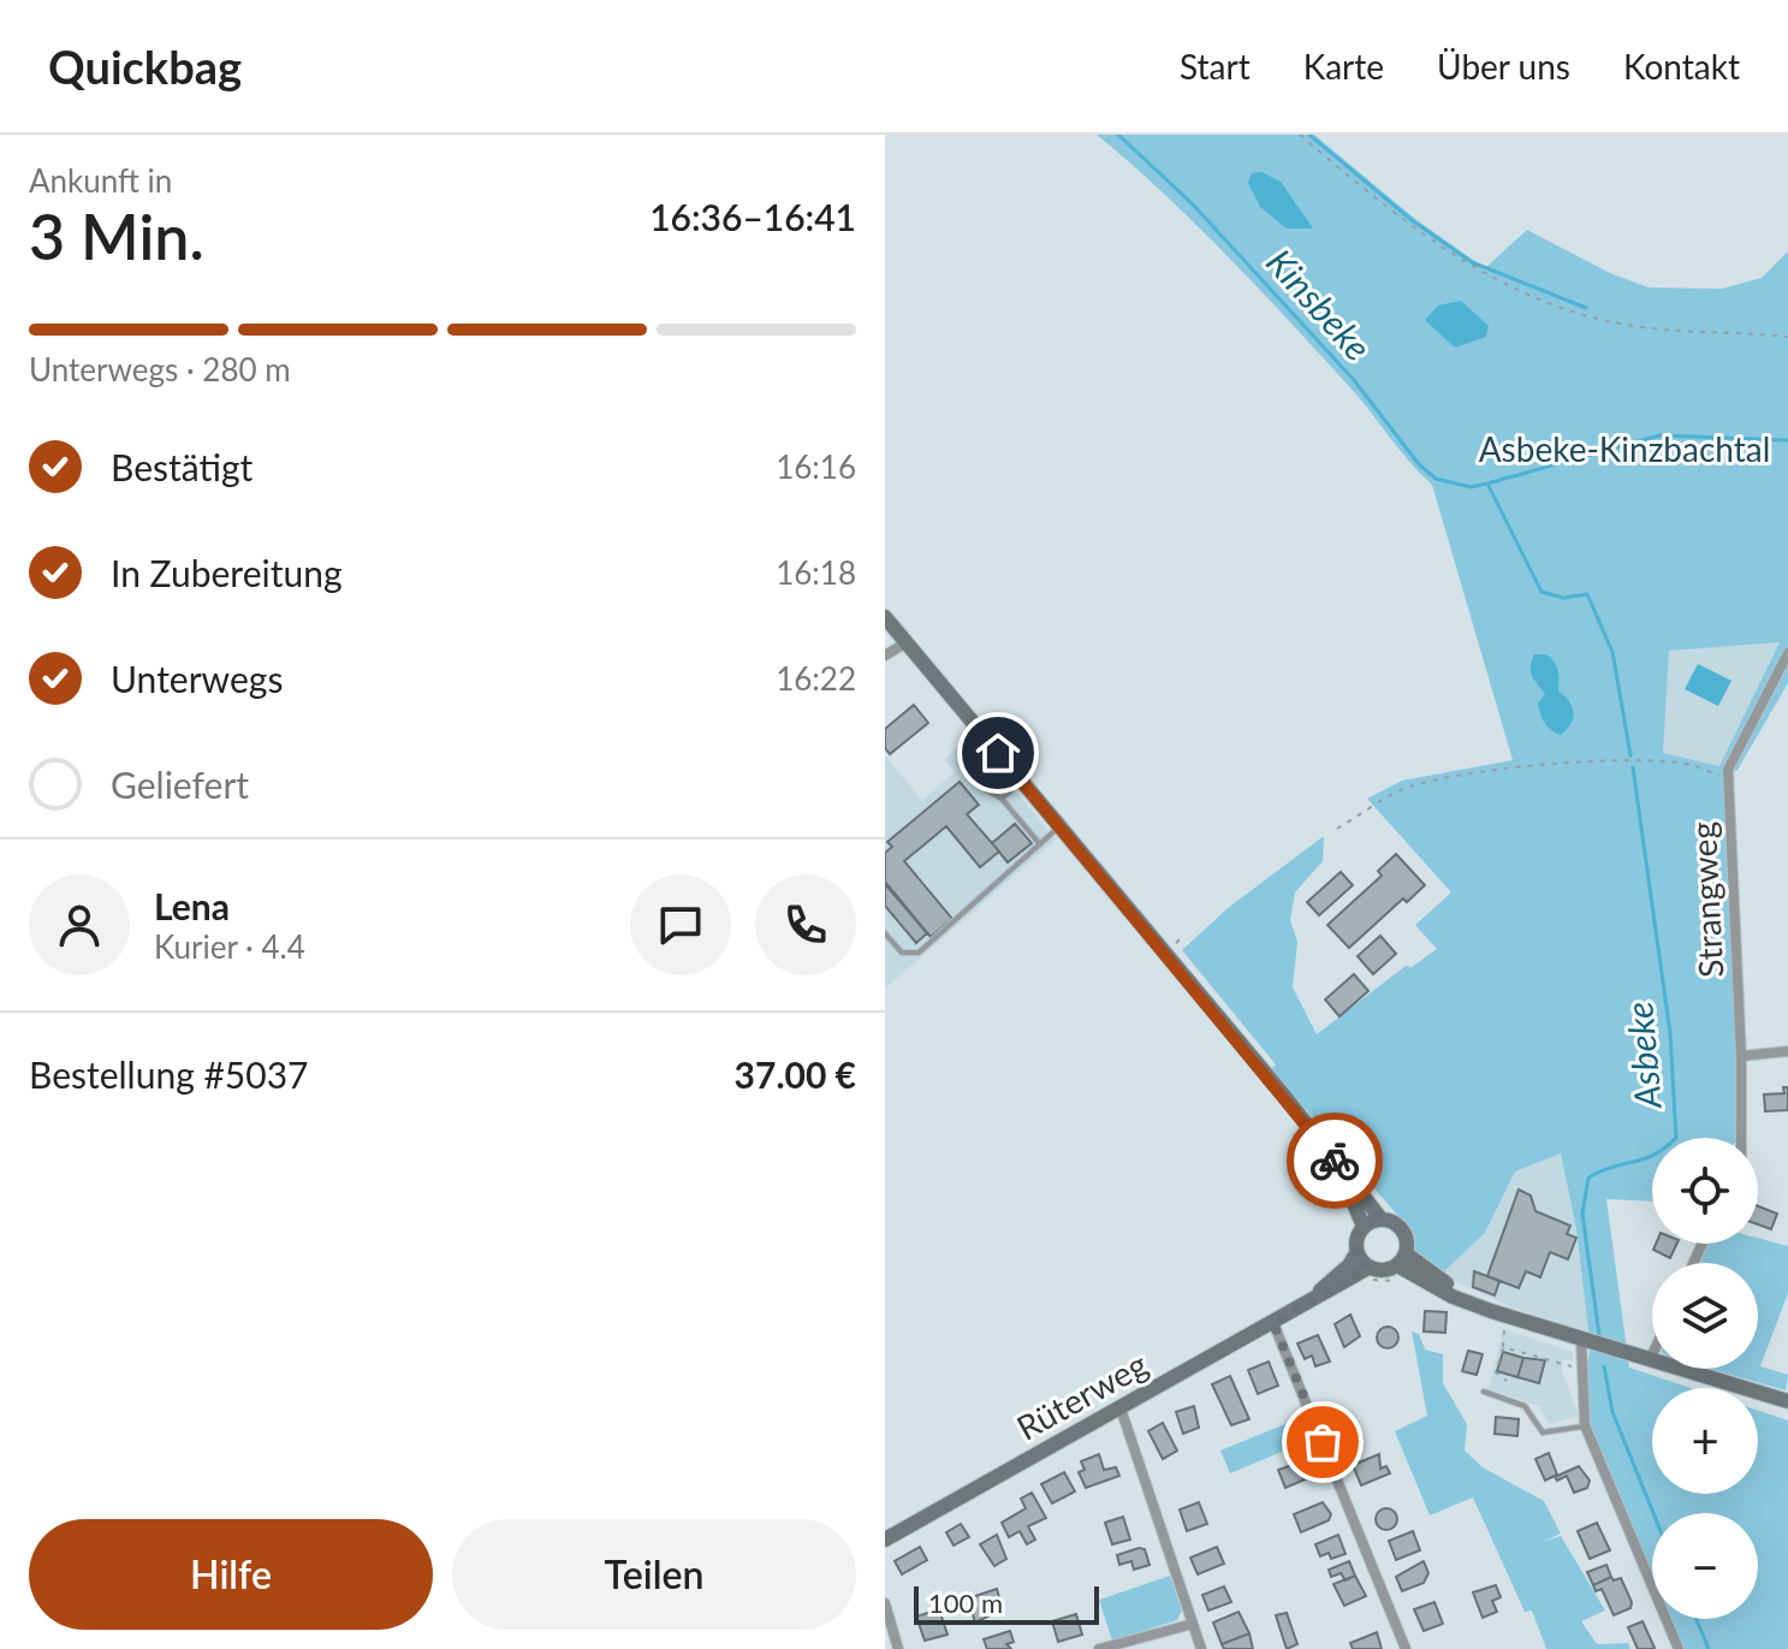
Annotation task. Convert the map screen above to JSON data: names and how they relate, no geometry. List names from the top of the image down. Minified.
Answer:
{"streets":{"main road":["Rüterweg"],"street":["Strangweg"]},"water":["Kinsbeke","Asbeke"],"parks":["Asbeke-Kinzbachtal"],"scale_bar":"100 m","page":{"header":"Quickbag","nav":["Start","Karte","Über uns","Kontakt"],"heading":["3 Min.","Ankunft in","16:36–16:41"],"panel":["Lena","Kurier · 4.4","Bestellung #5037","37.00 €"],"bar":"Unterwegs · 280 m","list":[["Bestätigt","16:16"],["In Zubereitung","16:18"],["Unterwegs","16:22"],"Geliefert"],"map_buttons":["+","−"],"buttons":["Hilfe","Teilen"],"scale":"100 m"}}
